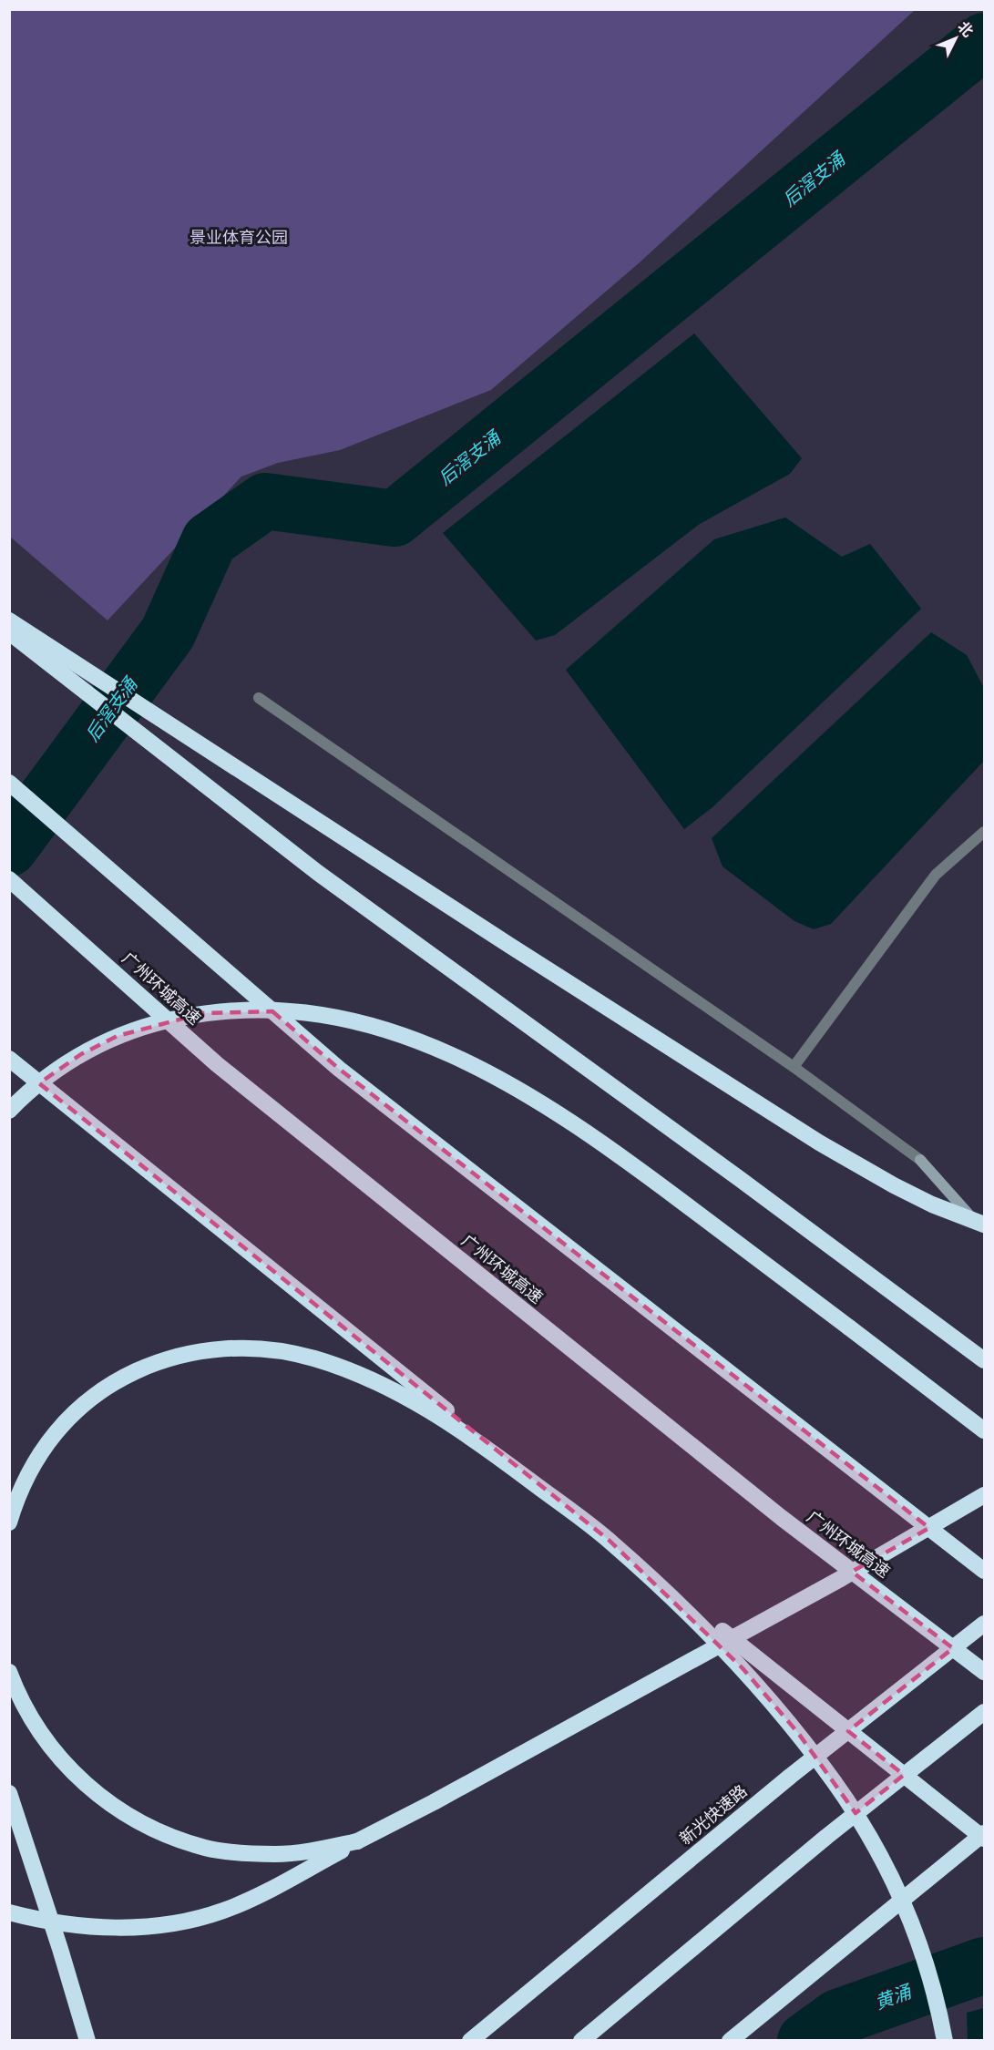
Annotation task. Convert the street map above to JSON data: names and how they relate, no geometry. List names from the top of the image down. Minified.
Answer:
{"streets":{"highway":["广州环城高速","新光快速路"]},"water":["后滘支涌","黄涌"],"parks":["景业体育公园"],"north":"top right"}
